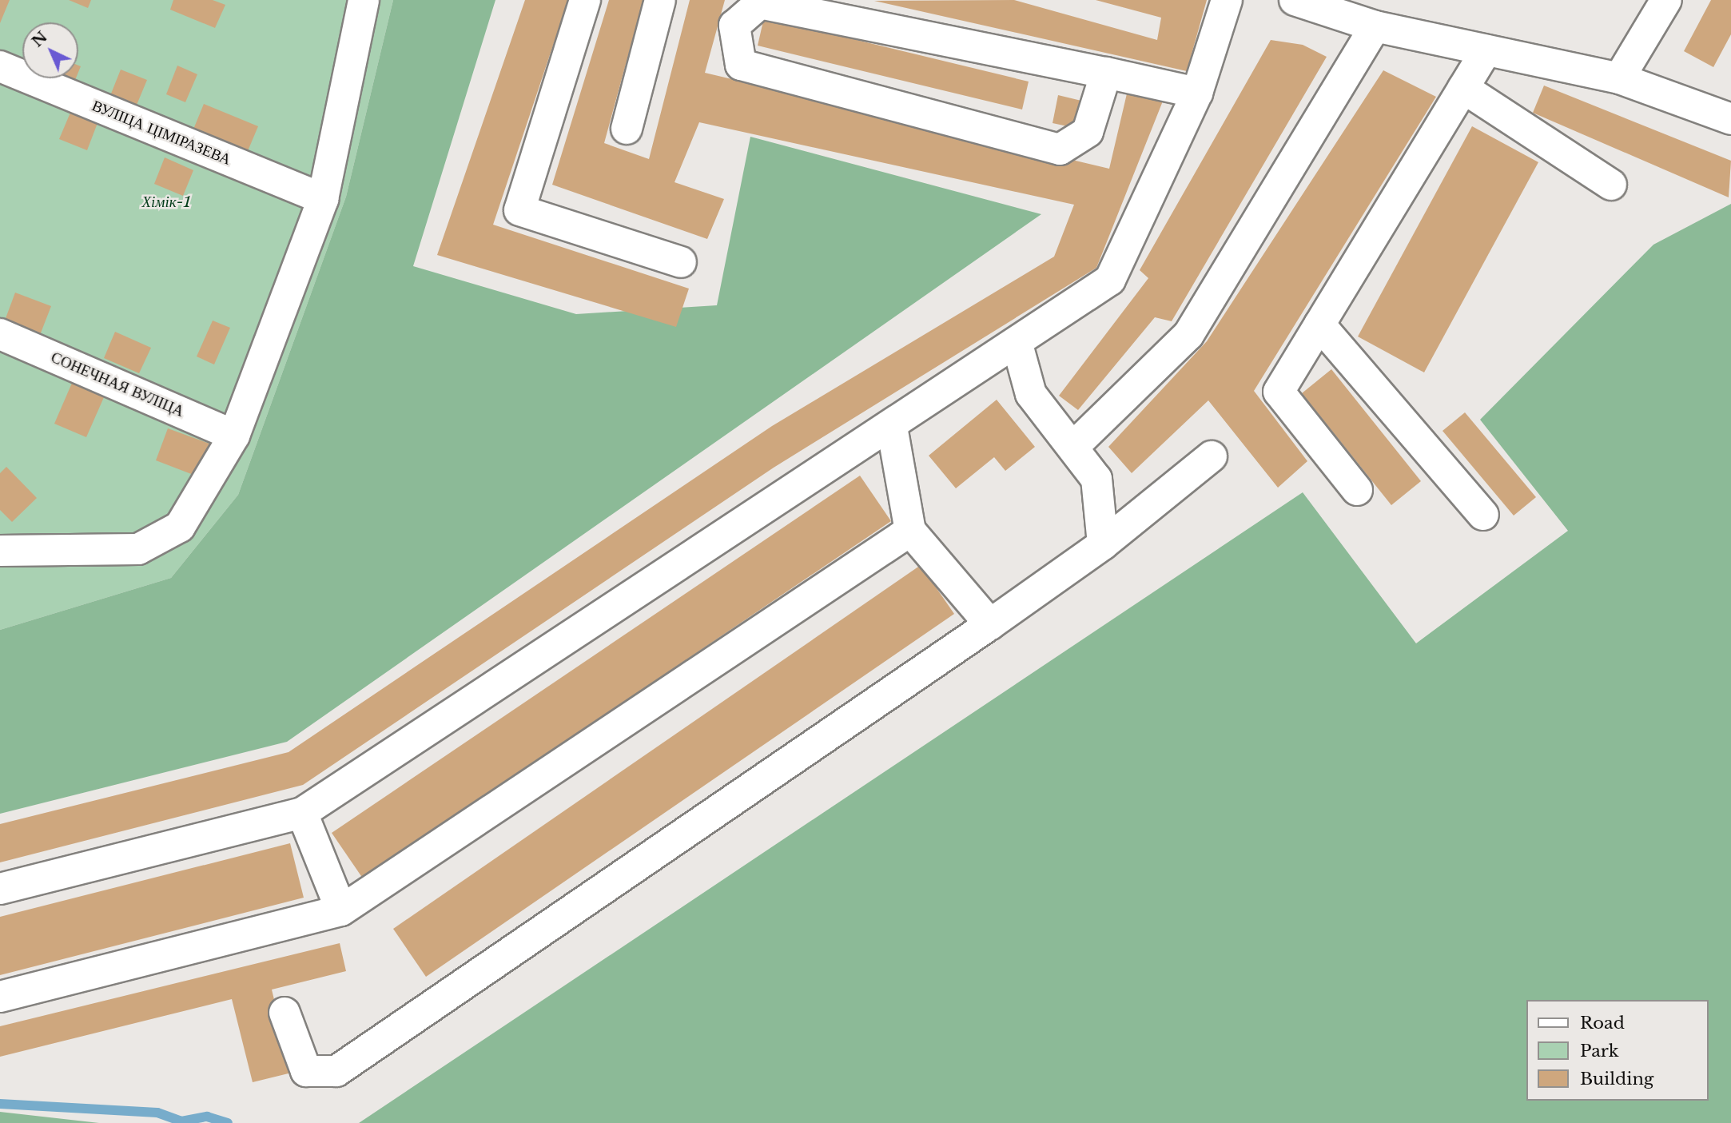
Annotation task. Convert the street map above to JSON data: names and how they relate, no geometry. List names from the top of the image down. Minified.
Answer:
{"streets":{"street":["ВУЛІЦА ЦІМІРАЗЕВА","СОНЕЧНАЯ ВУЛІЦА"]},"parks":["Хімік-1"],"legend":["Road","Park","Building"],"north":"top left"}
